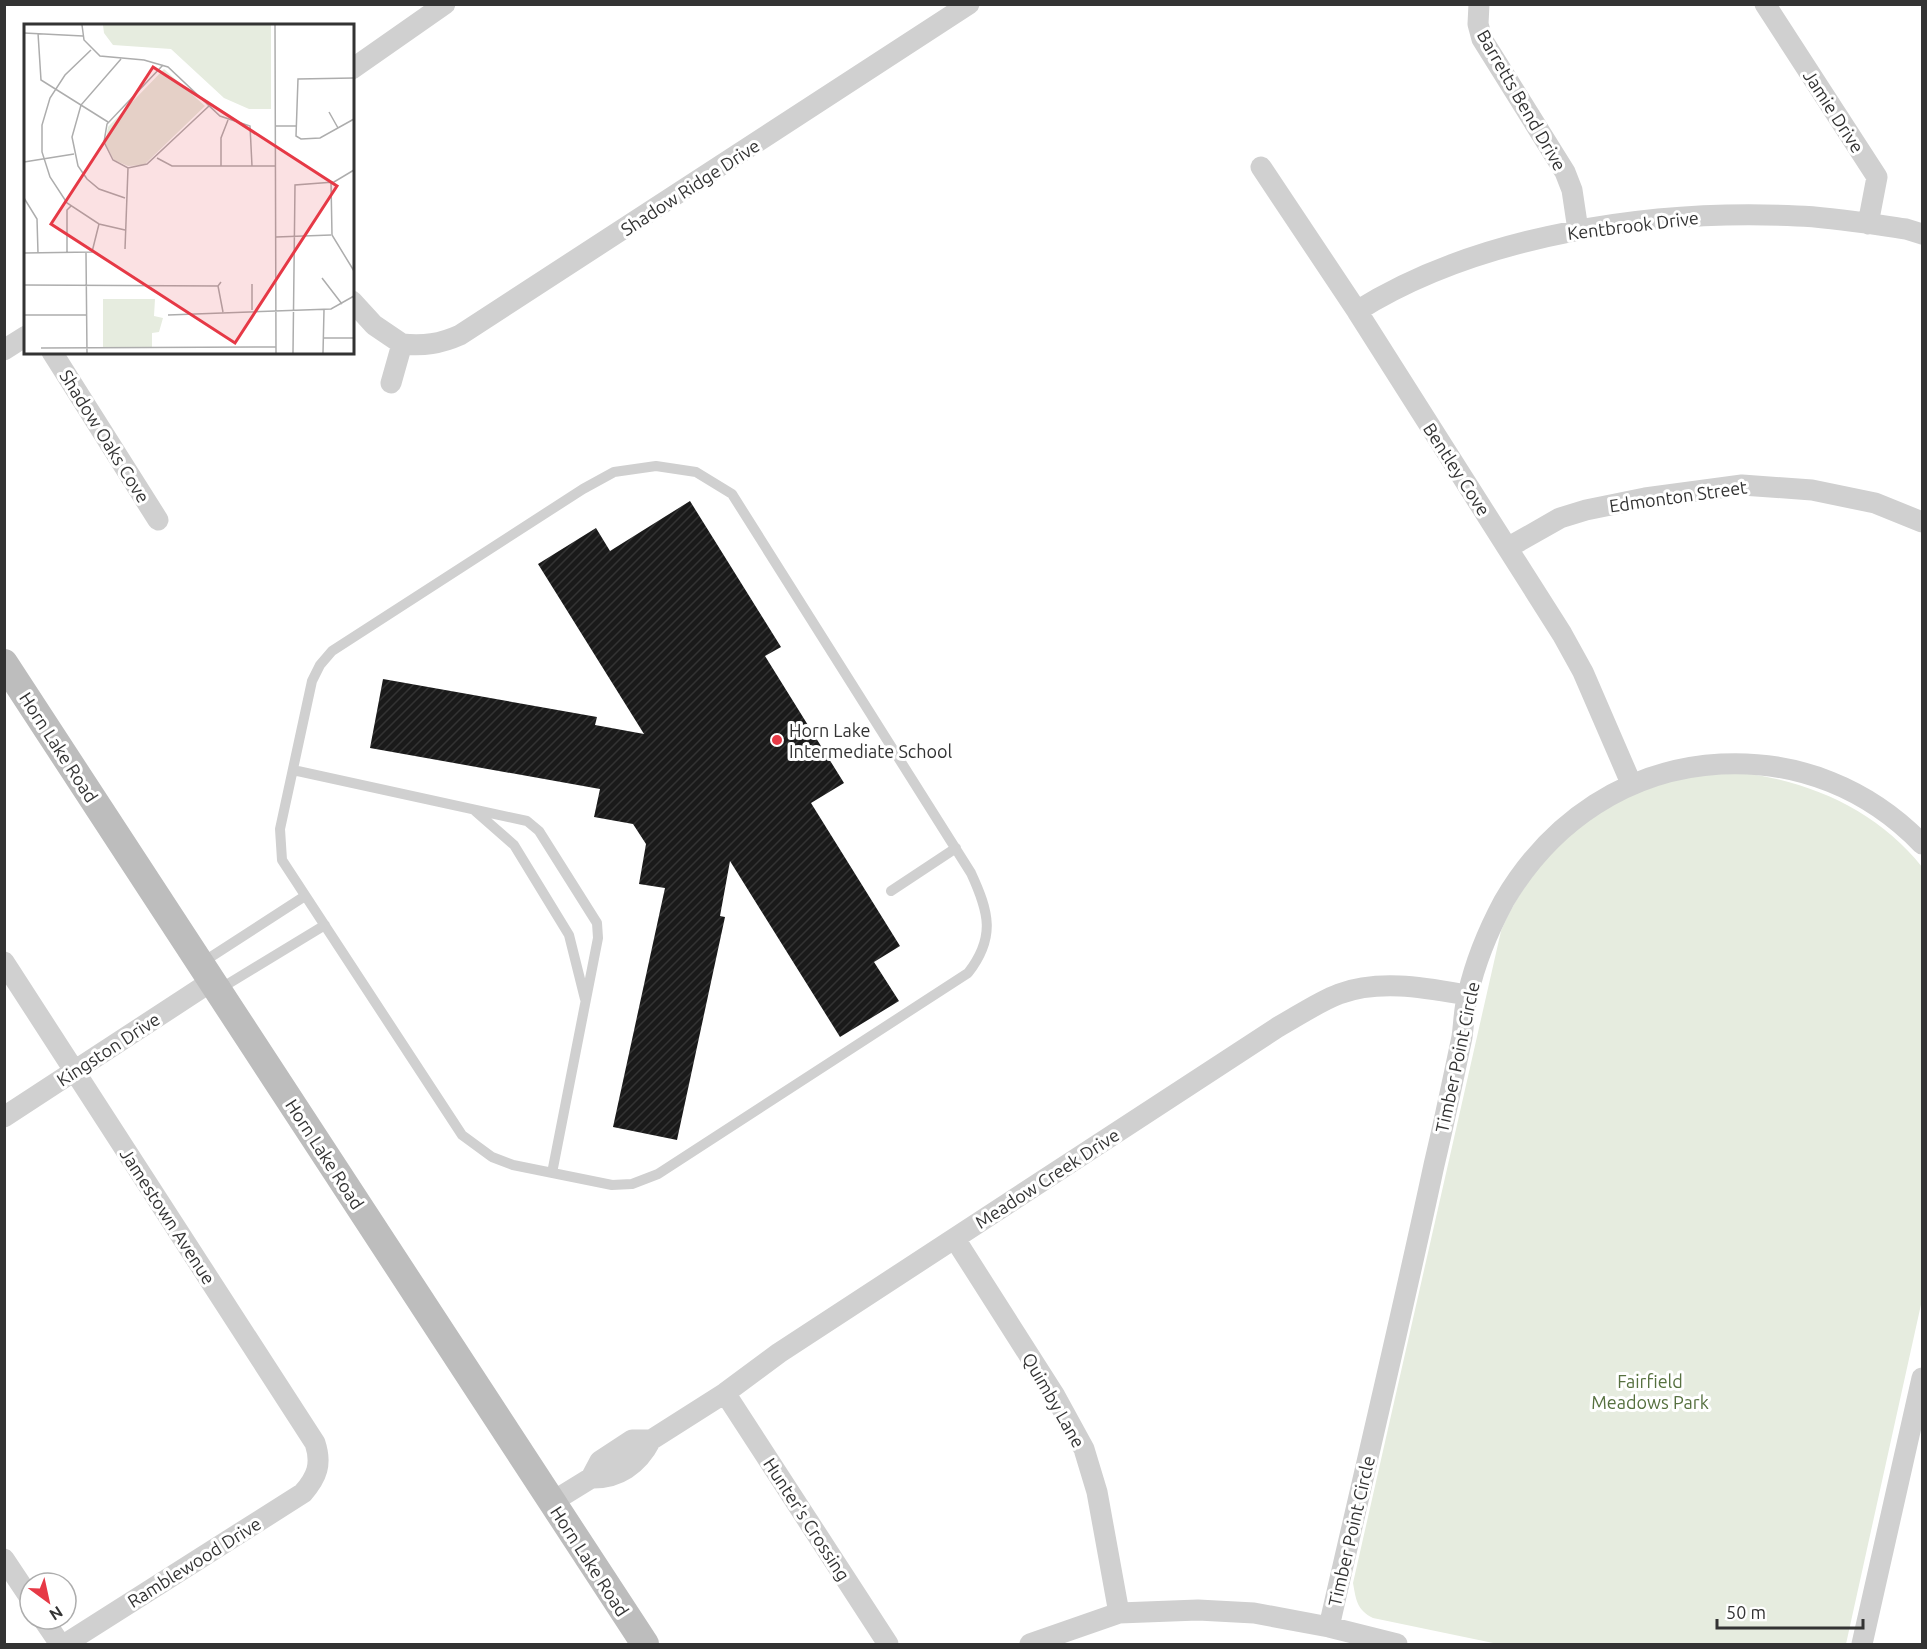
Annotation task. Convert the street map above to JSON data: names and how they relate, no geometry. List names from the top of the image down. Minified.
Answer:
{"streets":{"main road":["Horn Lake Road"],"street":["Barretts Bend Drive","Jamie Drive","Shadow Ridge Drive","Kentbrook Drive","Shadow Oaks Cove","Bentley Cove","Edmonton Street","Kingston Drive","Timber Point Circle","Meadow Creek Drive","Jamestown Avenue","Quimby Lane","Hunter's Crossing","Ramblewood Drive"]},"crossings":[["Barretts Bend Drive","Kentbrook Drive"],["Jamie Drive","Kentbrook Drive"],["Kentbrook Drive","Bentley Cove"],["Bentley Cove","Edmonton Street"],["Bentley Cove","Timber Point Circle"],["Horn Lake Road","Kingston Drive"],["Horn Lake Road","Meadow Creek Drive"],["Kingston Drive","Jamestown Avenue"],["Timber Point Circle","Meadow Creek Drive"],["Meadow Creek Drive","Quimby Lane"],["Meadow Creek Drive","Hunter's Crossing"],["Jamestown Avenue","Ramblewood Drive"]],"parks":["Fairfield Meadows Park"],"places":["Horn Lake Intermediate School"],"scale_bar":"50 m","north":"bottom right"}
